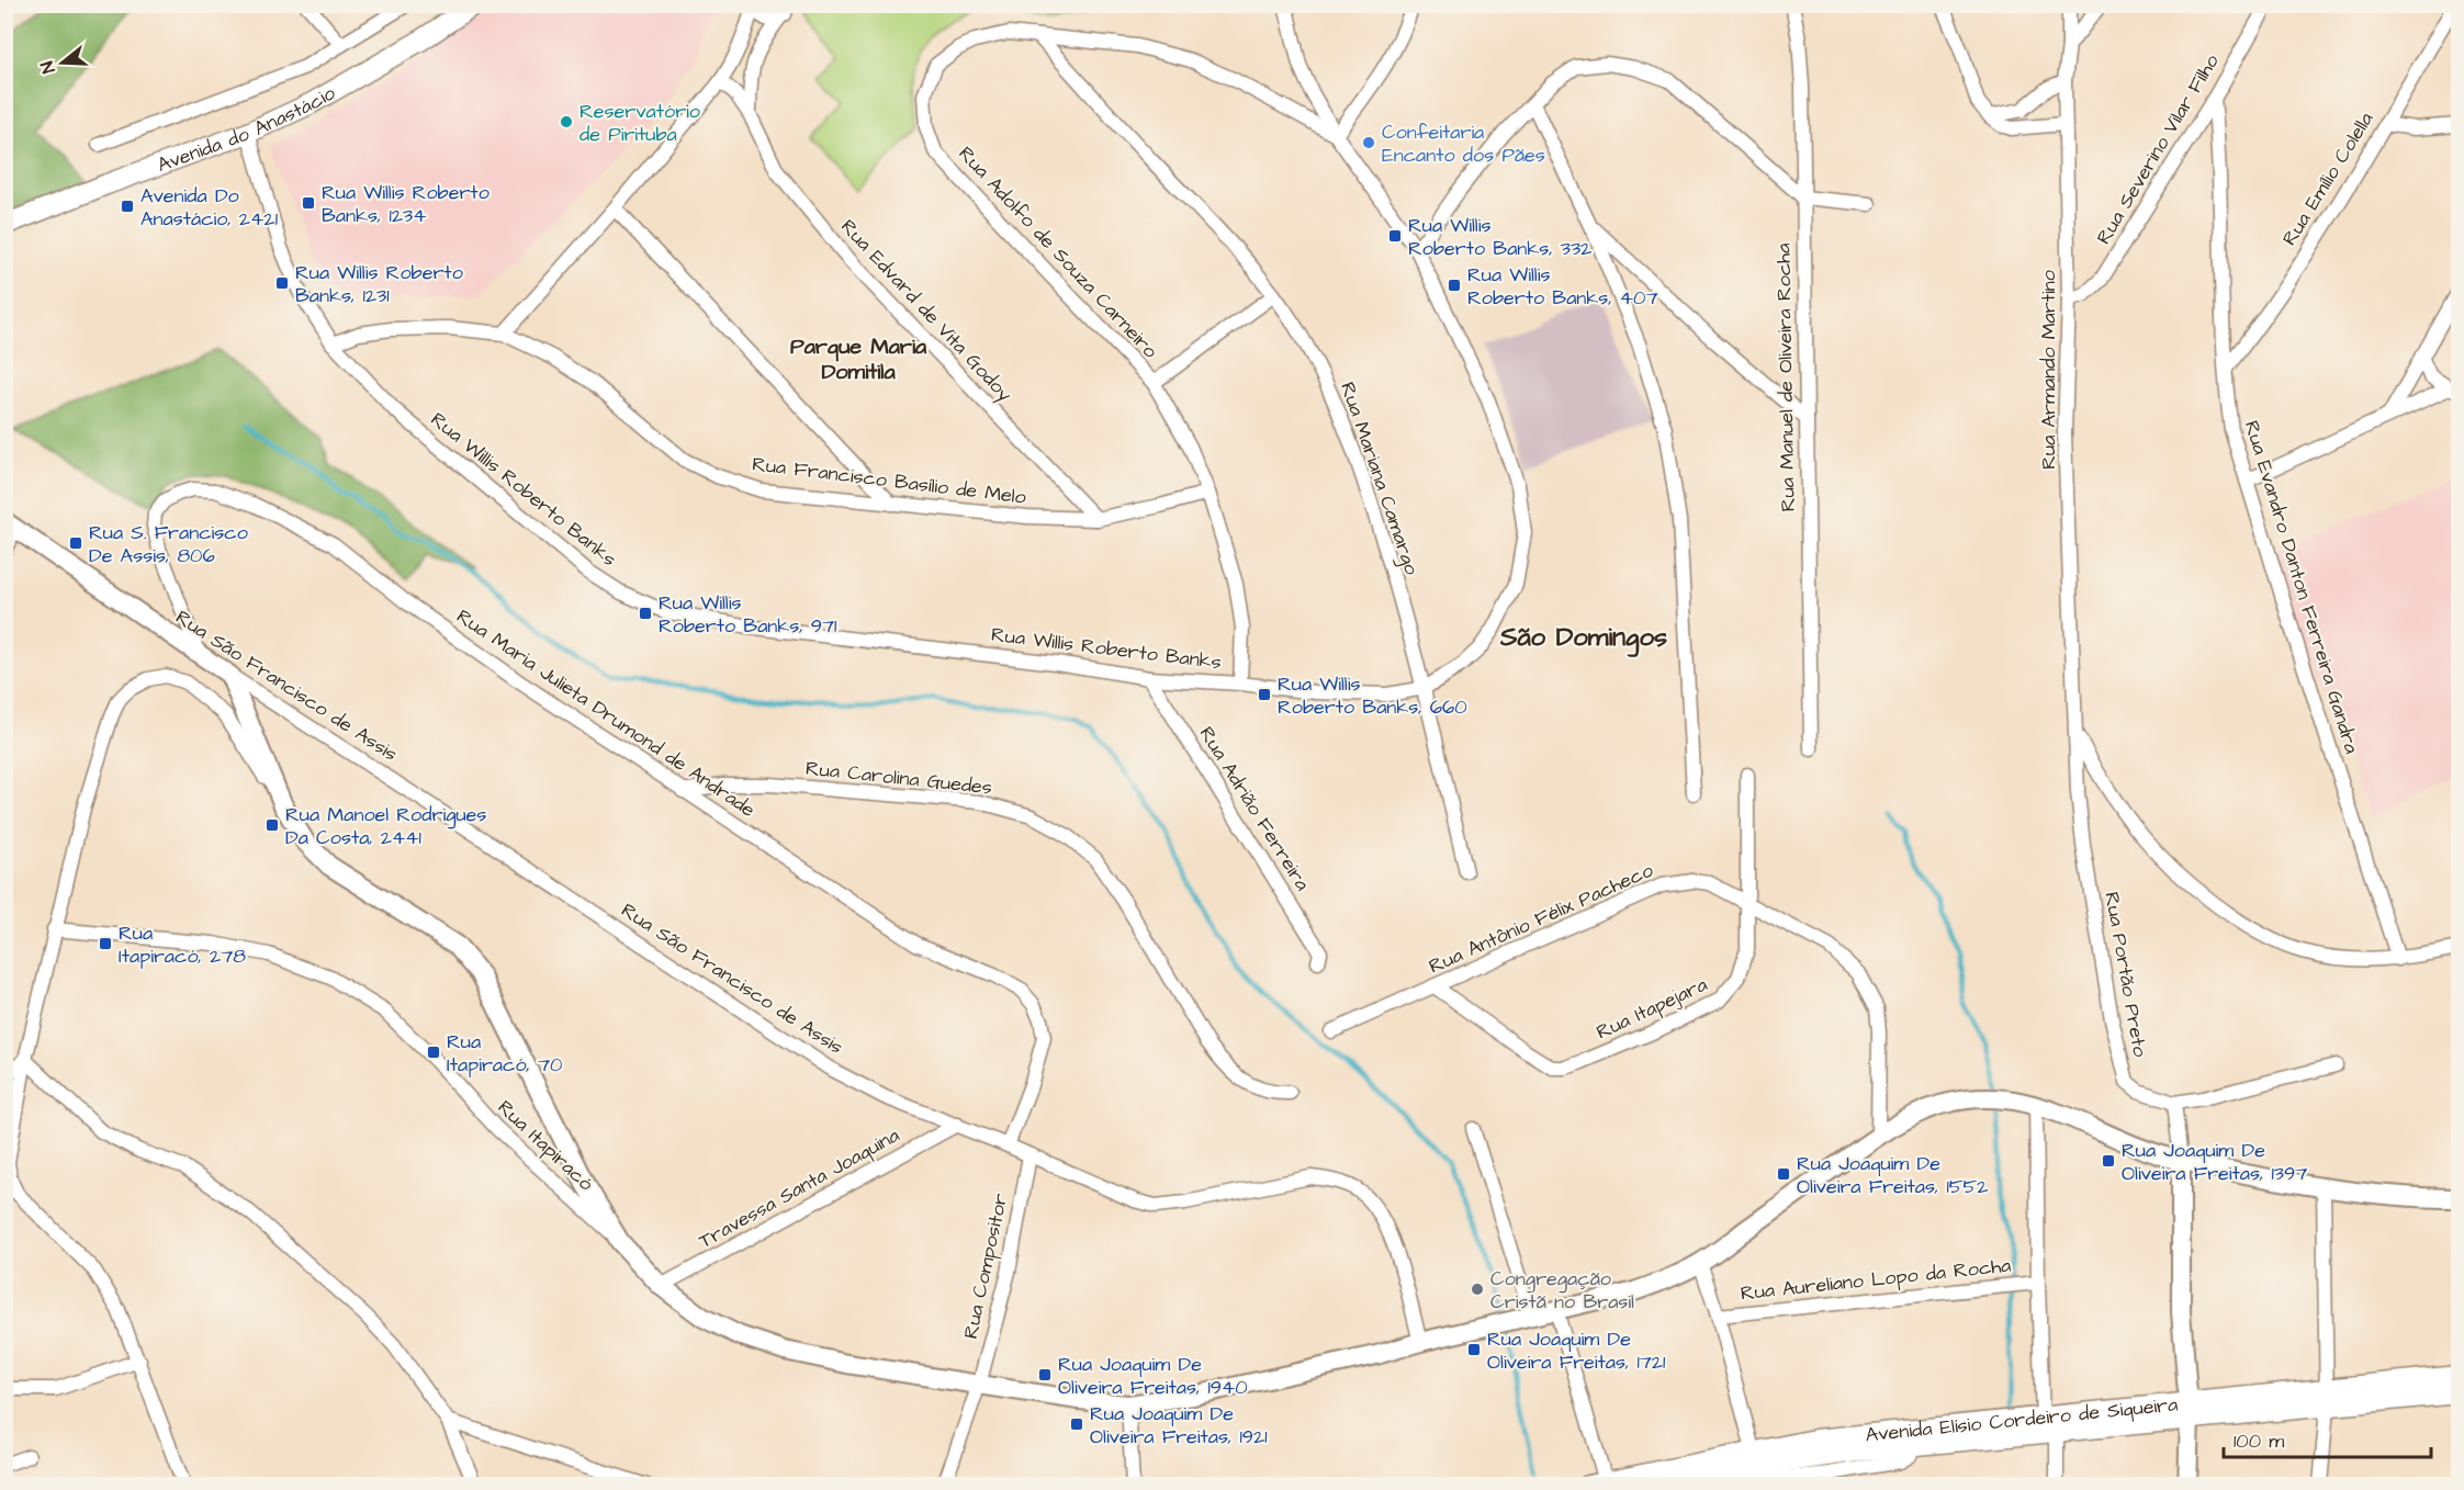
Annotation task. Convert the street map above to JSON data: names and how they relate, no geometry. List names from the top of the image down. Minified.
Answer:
{"streets":{"main road":["Avenida do Anastácio","Avenida Elísio Cordeiro de Siqueira"],"street":["Rua Severino Vilar Filho","Rua Emílio Colella","Rua Adolfo de Souza Carneiro","Rua Edvard de Vita Godoy","Rua Armando Martino","Rua Manuel de Oliveira Rocha","Rua Mariana Camargo","Rua Francisco Basílio de Melo","Rua Willis Roberto Banks","Rua Evandro Danton Ferreira Gandra","Rua São Francisco de Assis","Rua Maria Julieta Drumond de Andrade","Rua Carolina Guedes","Rua Adrião Ferreira","Rua Antônio Félix Pacheco","Rua Portão Preto","Rua Itapejara","Rua Itapiracó","Travessa Santa Joaquina","Rua Compositor","Rua Aureliano Lopo da Rocha"]},"crossings":[["Avenida do Anastácio","Rua Willis Roberto Banks"],["Rua Severino Vilar Filho","Rua Armando Martino"],["Rua Severino Vilar Filho","Rua Evandro Danton Ferreira Gandra"],["Rua Emílio Colella","Rua Evandro Danton Ferreira Gandra"],["Rua Adolfo de Souza Carneiro","Rua Mariana Camargo"],["Rua Adolfo de Souza Carneiro","Rua Francisco Basílio de Melo"],["Rua Adolfo de Souza Carneiro","Rua Willis Roberto Banks"],["Rua Edvard de Vita Godoy","Rua Francisco Basílio de Melo"],["Rua Armando Martino","Rua Portão Preto"],["Rua Mariana Camargo","Rua Willis Roberto Banks"],["Rua Francisco Basílio de Melo","Rua Willis Roberto Banks"],["Rua Willis Roberto Banks","Rua Adrião Ferreira"],["Rua São Francisco de Assis","Rua Maria Julieta Drumond de Andrade"],["Rua São Francisco de Assis","Travessa Santa Joaquina"],["Rua São Francisco de Assis","Rua Compositor"],["Rua Maria Julieta Drumond de Andrade","Rua Carolina Guedes"],["Rua Antônio Félix Pacheco","Rua Itapejara"]],"districts":["Parque Maria Domitila","São Domingos"],"places":{"other":["Reservatório de Pirituba","Confeitaria Encanto dos Pães","Congregação Cristã no Brasil"],"transit":["Rua Willis Roberto Banks, 1234","Avenida Do Anastácio, 2421","Rua Willis Roberto Banks, 332","Rua Willis Roberto Banks, 1231","Rua Willis Roberto Banks, 407","Rua S. Francisco De Assis, 806","Rua Willis Roberto Banks, 971","Rua Willis Roberto Banks, 660","Rua Manoel Rodrigues Da Costa, 2441","Rua Itapiracó, 278","Rua Itapiracó, 70","Rua Joaquim De Oliveira Freitas, 1397","Rua Joaquim De Oliveira Freitas, 1552","Rua Joaquim De Oliveira Freitas, 1721","Rua Joaquim De Oliveira Freitas, 1940","Rua Joaquim De Oliveira Freitas, 1921"]},"scale_bar":"100 m","north":"left"}
